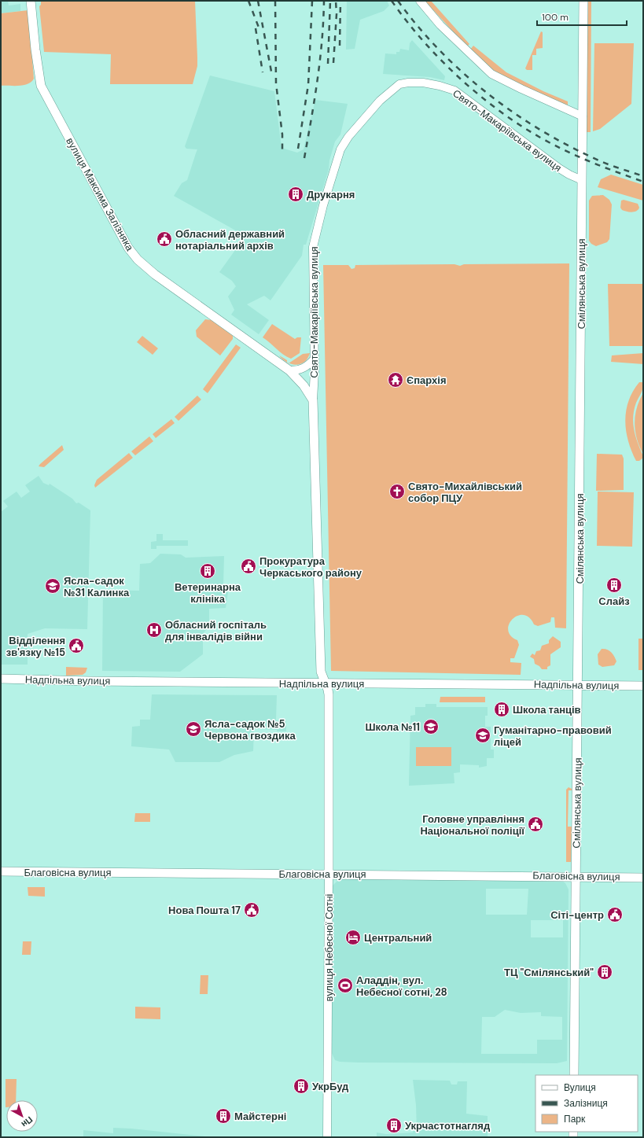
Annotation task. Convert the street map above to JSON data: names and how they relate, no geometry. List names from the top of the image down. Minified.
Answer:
{"streets":{"main road":["Свято-Макаріївська вулиця","вулиця Максима Залізняка","Смілянська вулиця","Надпільна вулиця","Благовісна вулиця","вулиця Небесної Сотні"]},"crossings":[["Свято-Макаріївська вулиця","вулиця Максима Залізняка"],["Свято-Макаріївська вулиця","Смілянська вулиця"],["Свято-Макаріївська вулиця","Надпільна вулиця"],["Свято-Макаріївська вулиця","вулиця Небесної Сотні"],["Смілянська вулиця","Надпільна вулиця"],["Смілянська вулиця","Благовісна вулиця"],["Надпільна вулиця","вулиця Небесної Сотні"],["Благовісна вулиця","вулиця Небесної Сотні"]],"places":{"building":["Друкарня","Ветеринарна клініка","Слайз","Школа танців","ТЦ \"Смілянський\"","УкрБуд","Майстерні","Укрчастотнагляд"],"public building":["Обласний державний нотаріальний архів","Прокуратура Черкаського району","Відділення зв'язку №15","Головне управління Національної поліції","Нова Пошта 17","Сіті-центр"],"temple":["Єпархія"],"church":["Свято-Михайлівський собор ПЦУ"],"school or university":["Ясла-садок №31 Калинка","Школа №11","Ясла-садок №5 Червона гвоздика","Гуманітарно-правовий ліцей"],"hospital":["Обласний госпіталь для інвалідів війни"],"hotel":["Центральний"],"sports":["Аладдін, вул. Небесної сотні, 28"]},"legend":["Вулиця","Залізниця","Парк"],"scale_bar":"100 m","north":"bottom right"}
